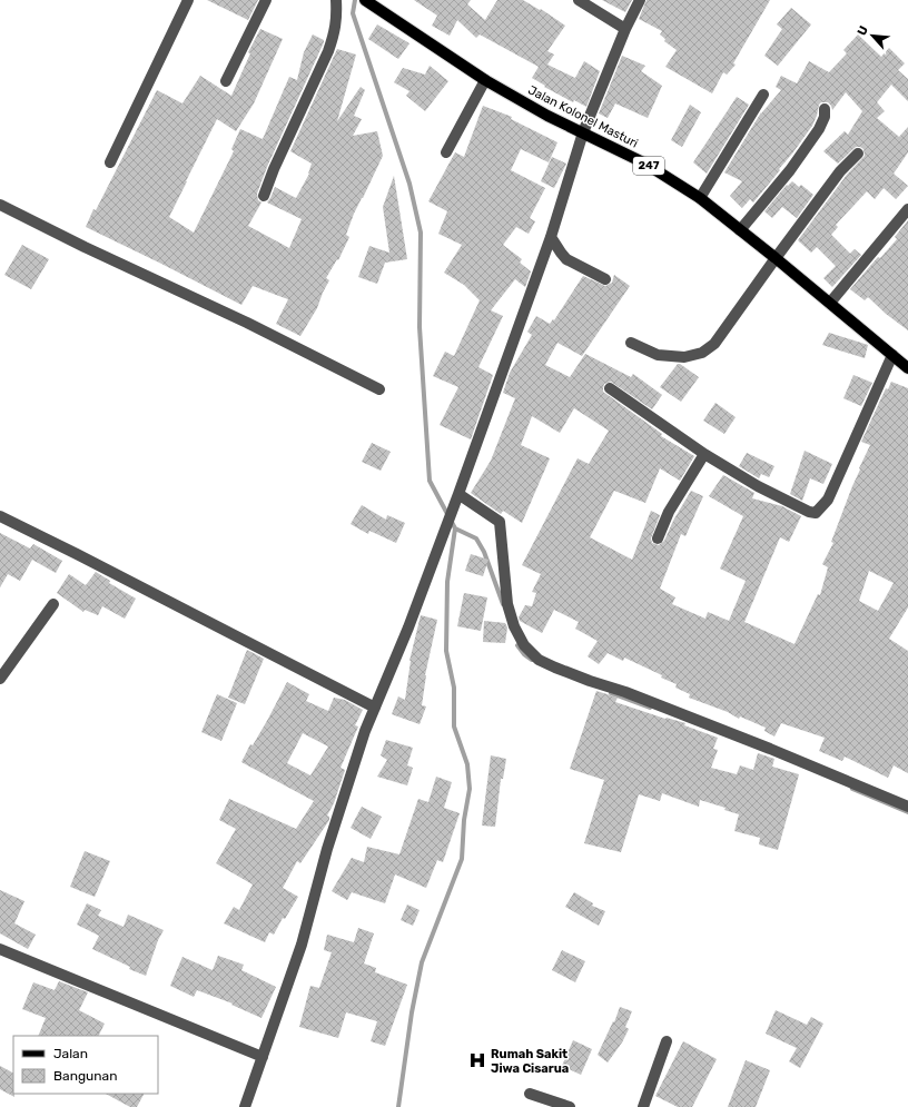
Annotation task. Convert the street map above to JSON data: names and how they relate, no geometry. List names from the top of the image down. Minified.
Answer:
{"streets":{"main road":["Jalan Kolonel Masturi","247"]},"places":{"hospital":["Rumah Sakit Jiwa Cisarua"]},"legend":["Jalan","Bangunan"],"north":"top left"}
